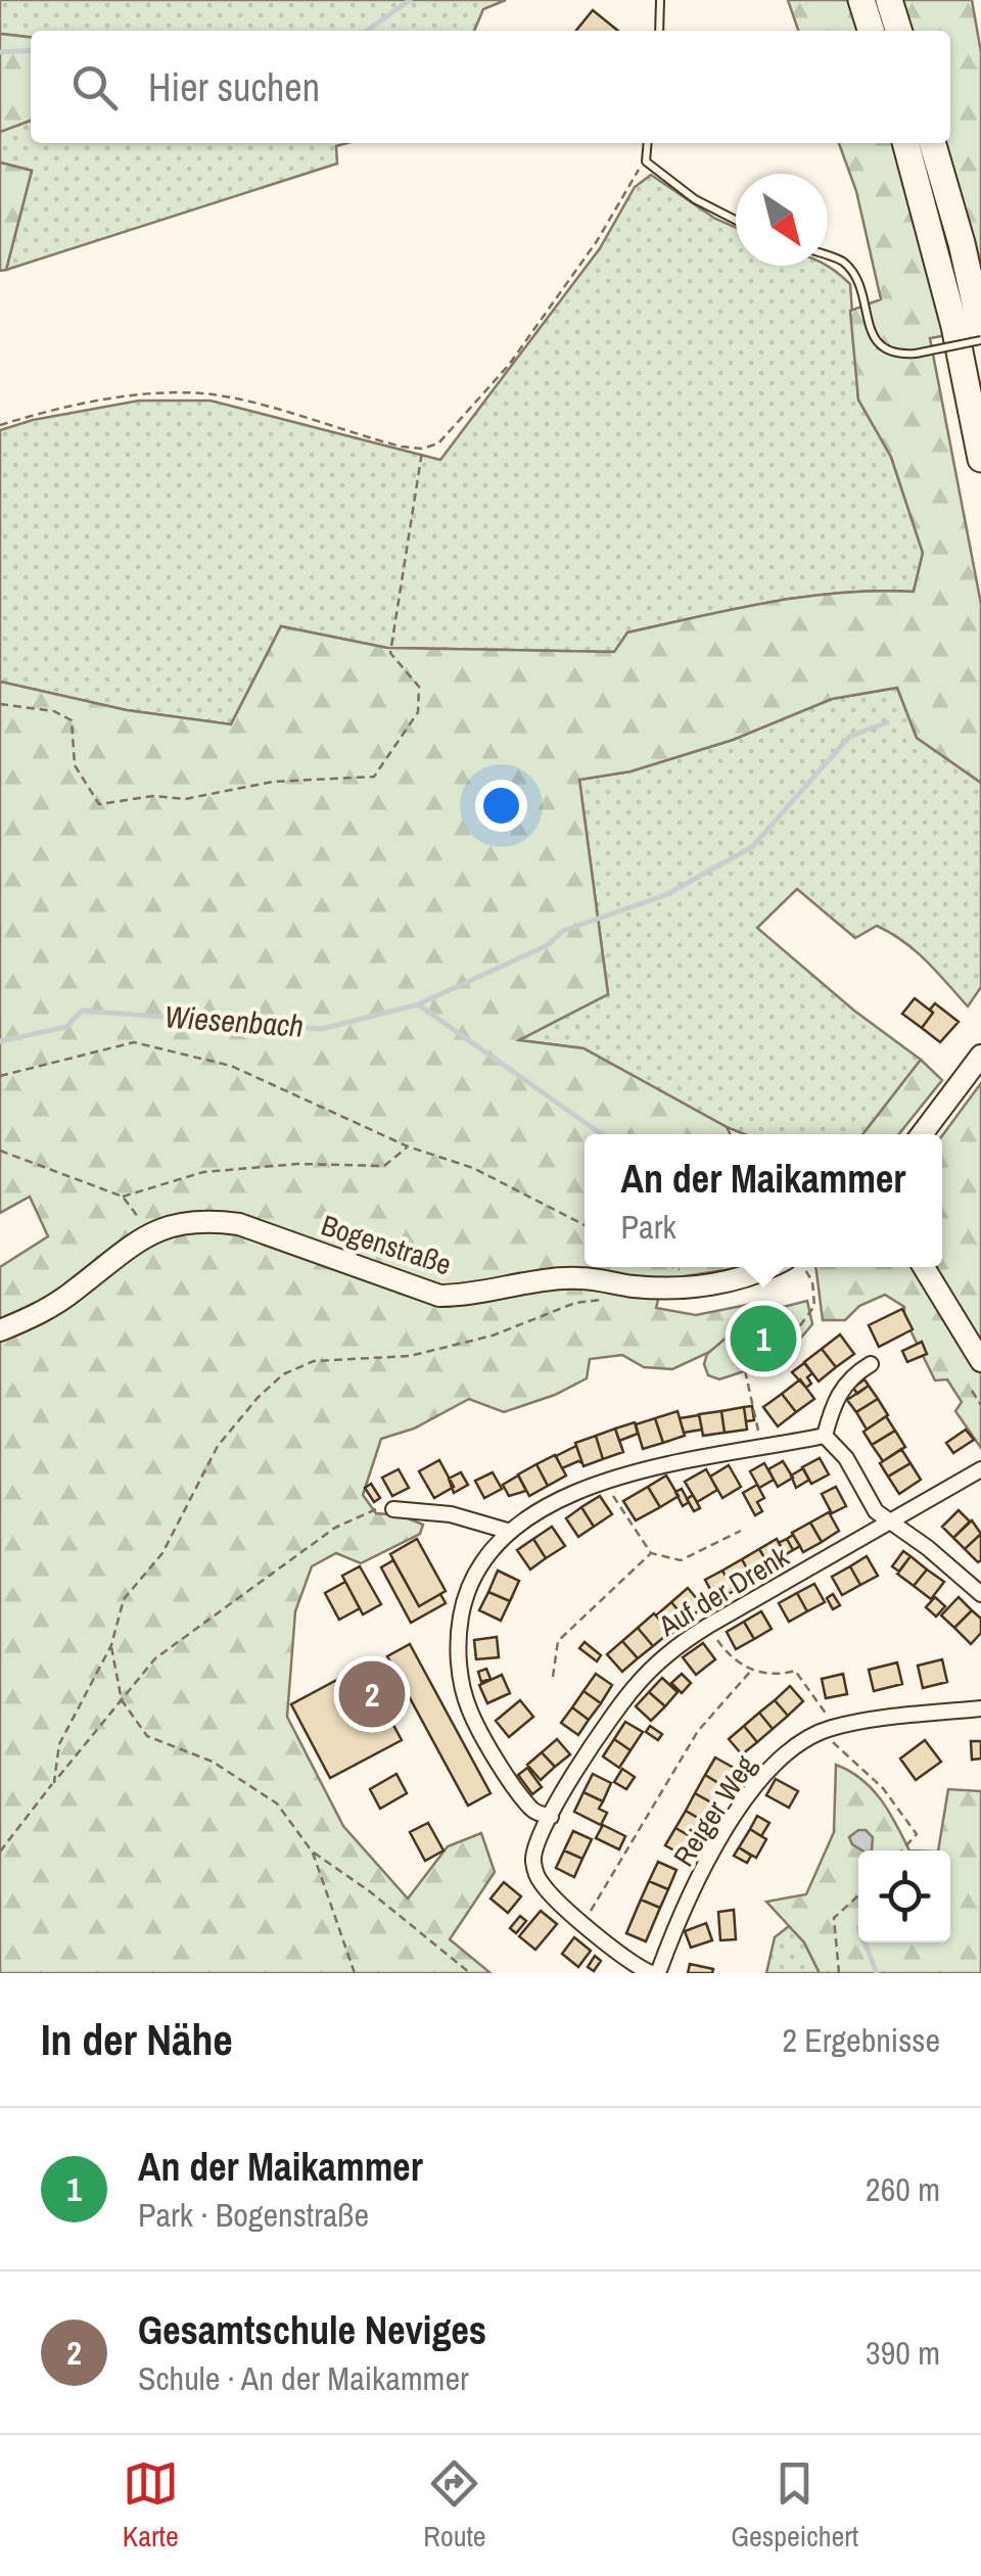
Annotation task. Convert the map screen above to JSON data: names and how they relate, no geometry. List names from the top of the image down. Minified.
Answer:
{"streets":{"main road":["Bogenstraße"],"street":["Auf der Drenk","Reiger Weg"]},"crossings":[["Auf der Drenk","Reiger Weg"]],"water":["Wiesenbach"],"north":"bottom right","page":{"search":"Hier suchen","popup":["An der Maikammer","Park"],"pins":["1","2"],"heading":["In der Nähe","2 Ergebnisse"],"list":[{"mark":"1","name":"An der Maikammer","note":"Park · Bogenstraße","value":"260 m"},{"mark":"2","name":"Gesamtschule Neviges","note":"Schule · An der Maikammer","value":"390 m"}],"nav":["Karte","Route","Gespeichert"]}}
